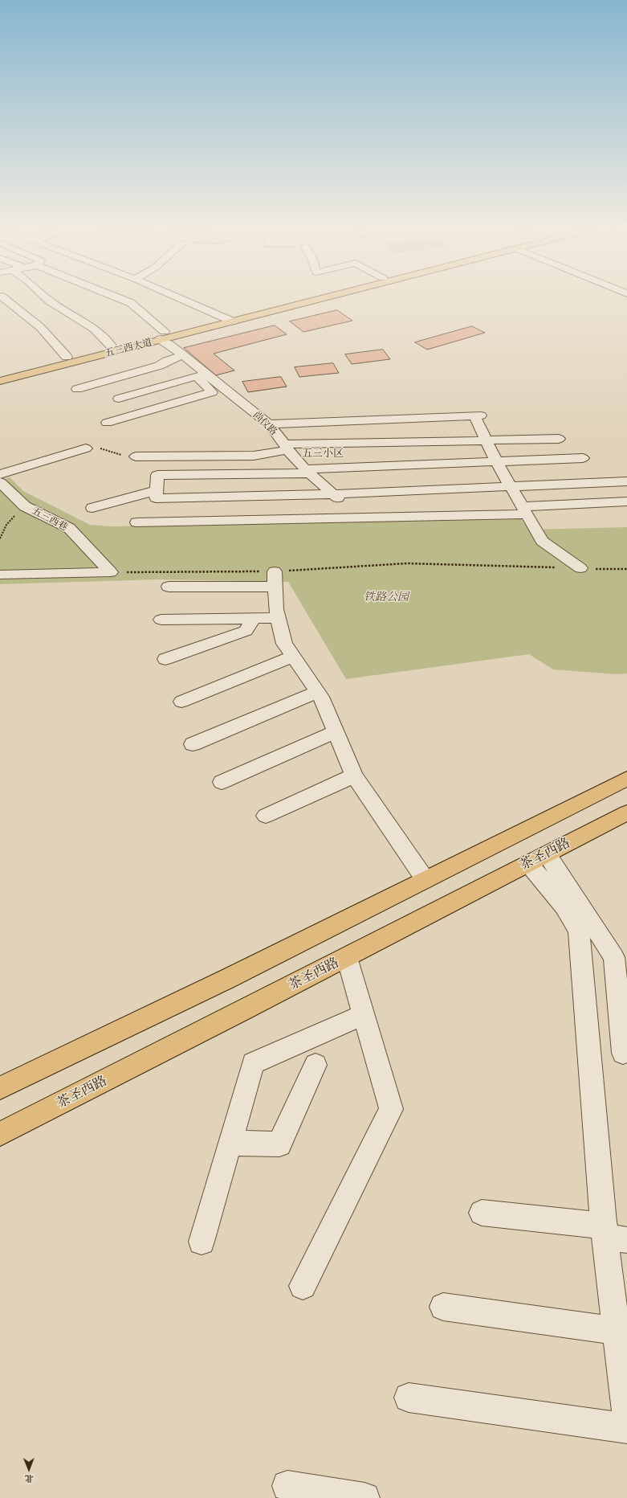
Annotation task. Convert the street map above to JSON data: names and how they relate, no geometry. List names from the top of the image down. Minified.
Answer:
{"streets":{"main road":["五三西大道","茶圣西路"],"street":["尚仪路","五三西巷"]},"crossings":[["五三西大道","尚仪路"]],"districts":["五三小区"],"parks":["铁路公园"],"north":"bottom"}
